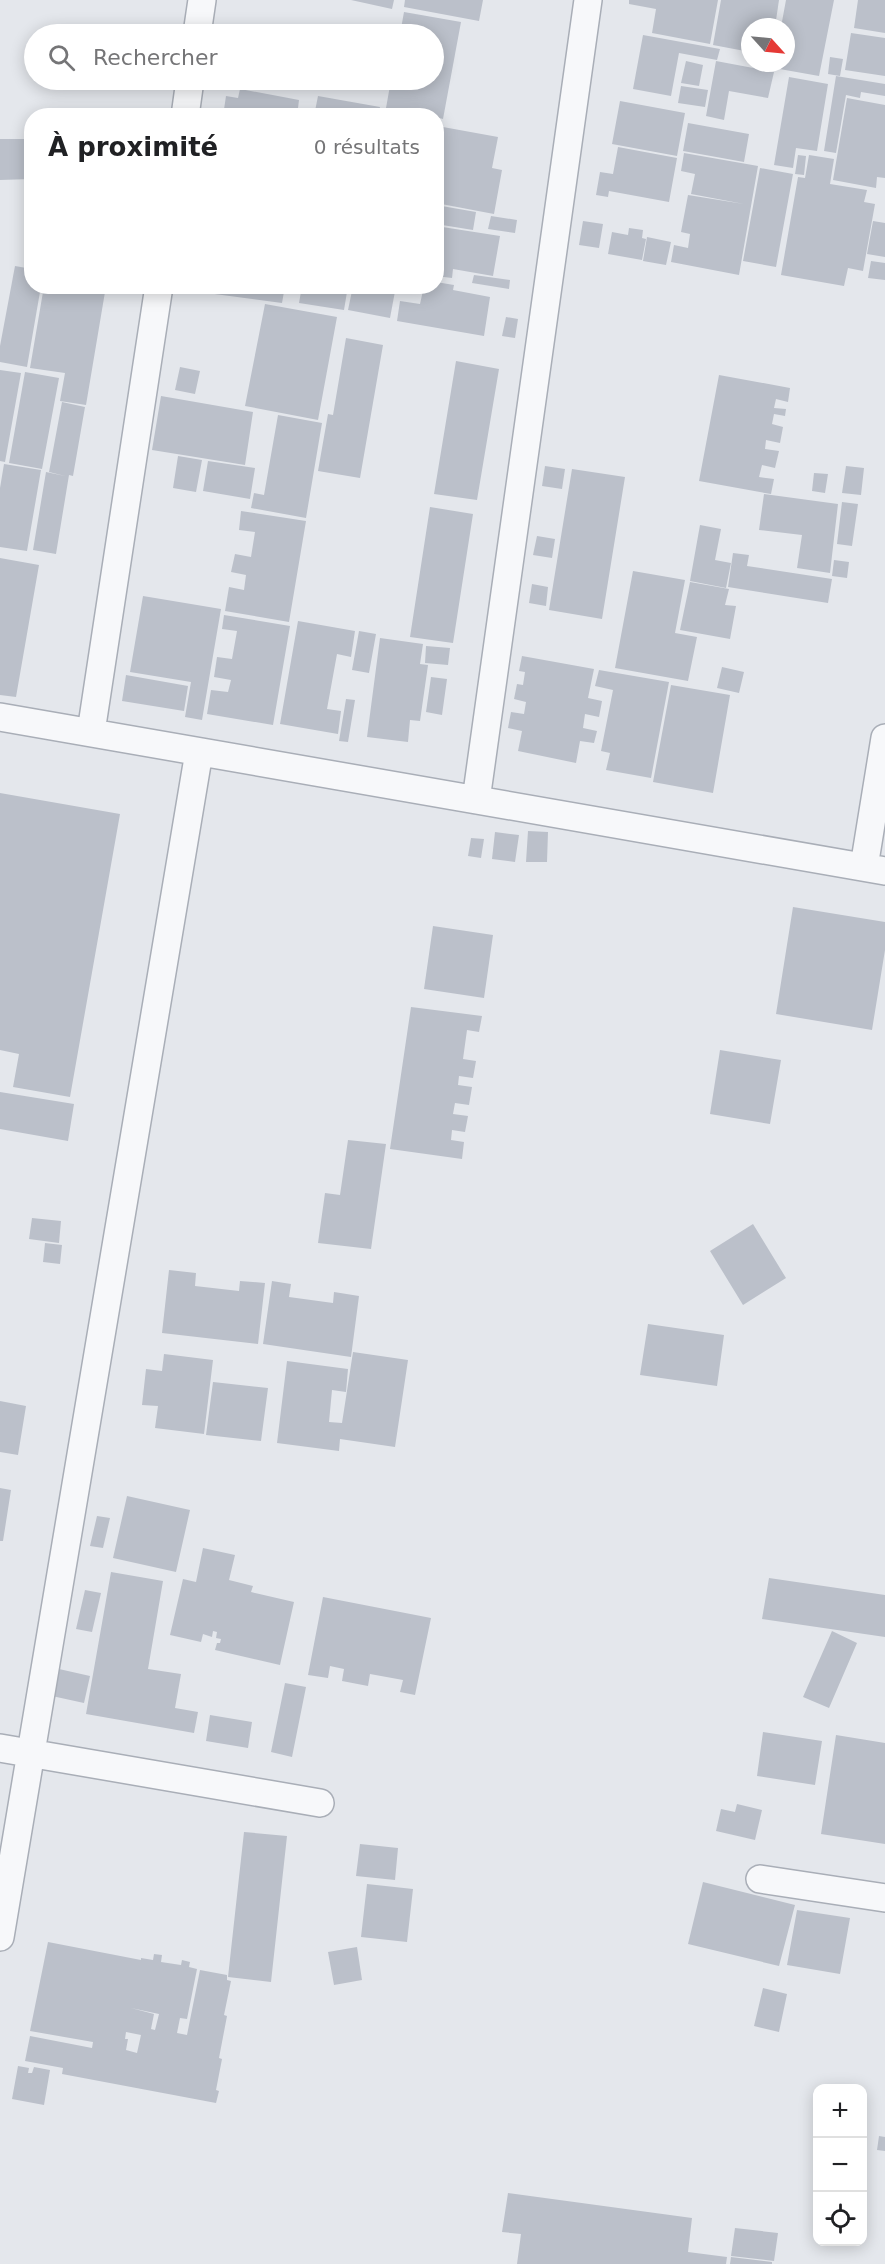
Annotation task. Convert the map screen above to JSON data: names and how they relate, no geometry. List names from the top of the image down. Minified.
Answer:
{"north":"bottom right","page":{"search":"Rechercher","heading":["À proximité","0 résultats"],"map_buttons":["+","−"]}}
